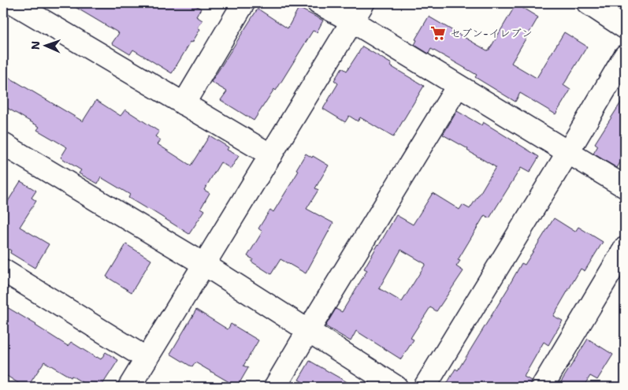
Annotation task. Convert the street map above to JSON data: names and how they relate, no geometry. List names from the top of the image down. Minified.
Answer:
{"places":{"supermarket":["セブン-イレブン"]},"north":"left"}
